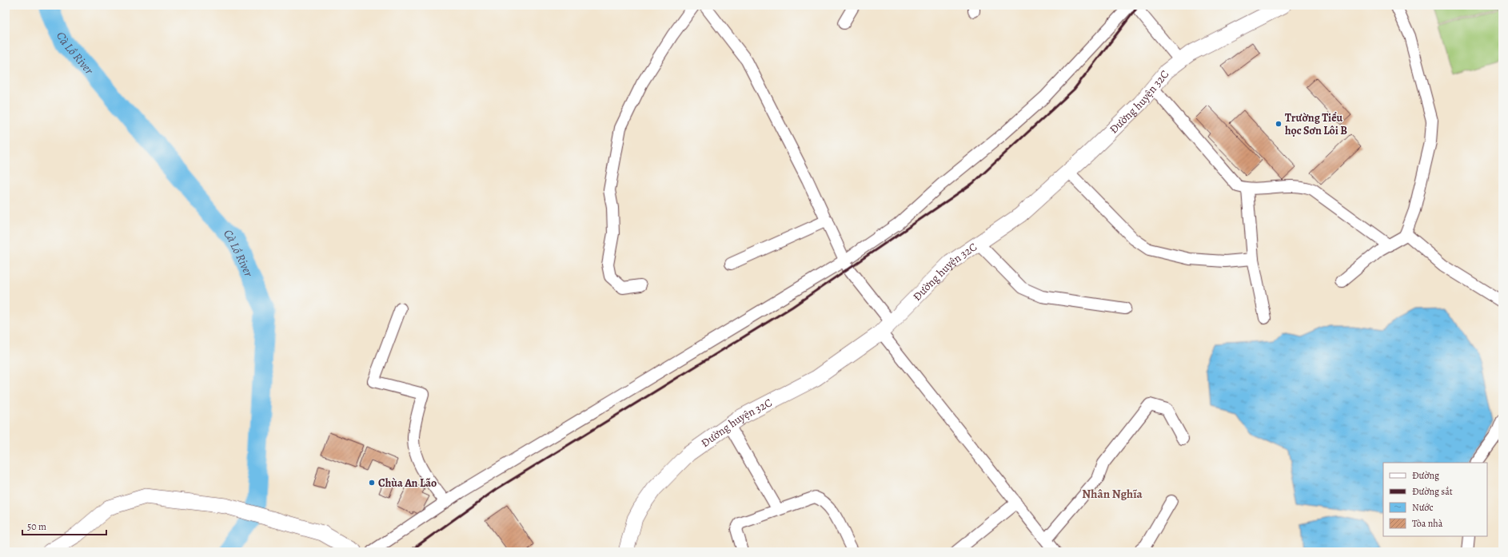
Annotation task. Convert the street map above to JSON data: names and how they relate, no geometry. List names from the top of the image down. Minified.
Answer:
{"streets":{"street":["Đường huyện 32C"]},"districts":["Nhân Nghĩa"],"water":["Cà Lồ River"],"places":["Trường Tiểu học Sơn Lôi B","Chùa An Lão"],"legend":["Đường","Đường sắt","Nước","Tòa nhà"],"scale_bar":"50 m"}
